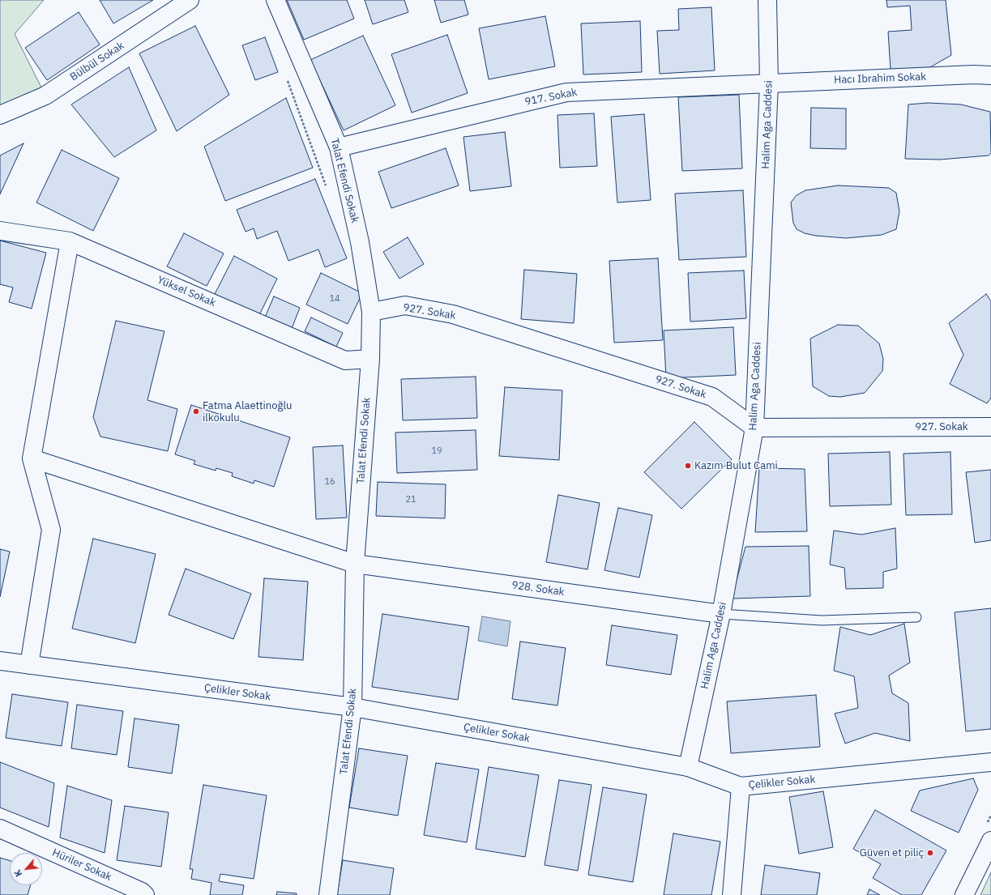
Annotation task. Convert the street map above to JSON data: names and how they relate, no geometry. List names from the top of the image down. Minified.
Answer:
{"streets":{"street":["Bülbül Sokak","Hacı Ibrahim Sokak","917. Sokak","Halim Aga Caddesi","Talat Efendi Sokak","Yüksel Sokak","927. Sokak","928. Sokak","Çelikler Sokak","Hüriler Sokak"]},"crossings":[["Hacı Ibrahim Sokak","917. Sokak"],["Hacı Ibrahim Sokak","Halim Aga Caddesi"],["917. Sokak","Halim Aga Caddesi"],["917. Sokak","Talat Efendi Sokak"],["Halim Aga Caddesi","927. Sokak"],["Halim Aga Caddesi","928. Sokak"],["Halim Aga Caddesi","Çelikler Sokak"],["Talat Efendi Sokak","Yüksel Sokak"],["Talat Efendi Sokak","927. Sokak"],["Talat Efendi Sokak","928. Sokak"],["Talat Efendi Sokak","Çelikler Sokak"]],"places":["Fatma Alaettinoğlu ilkokulu","Kazım Bulut Cami","Güven et piliç"],"house_numbers":["14","19","16","21"],"north":"bottom left"}
